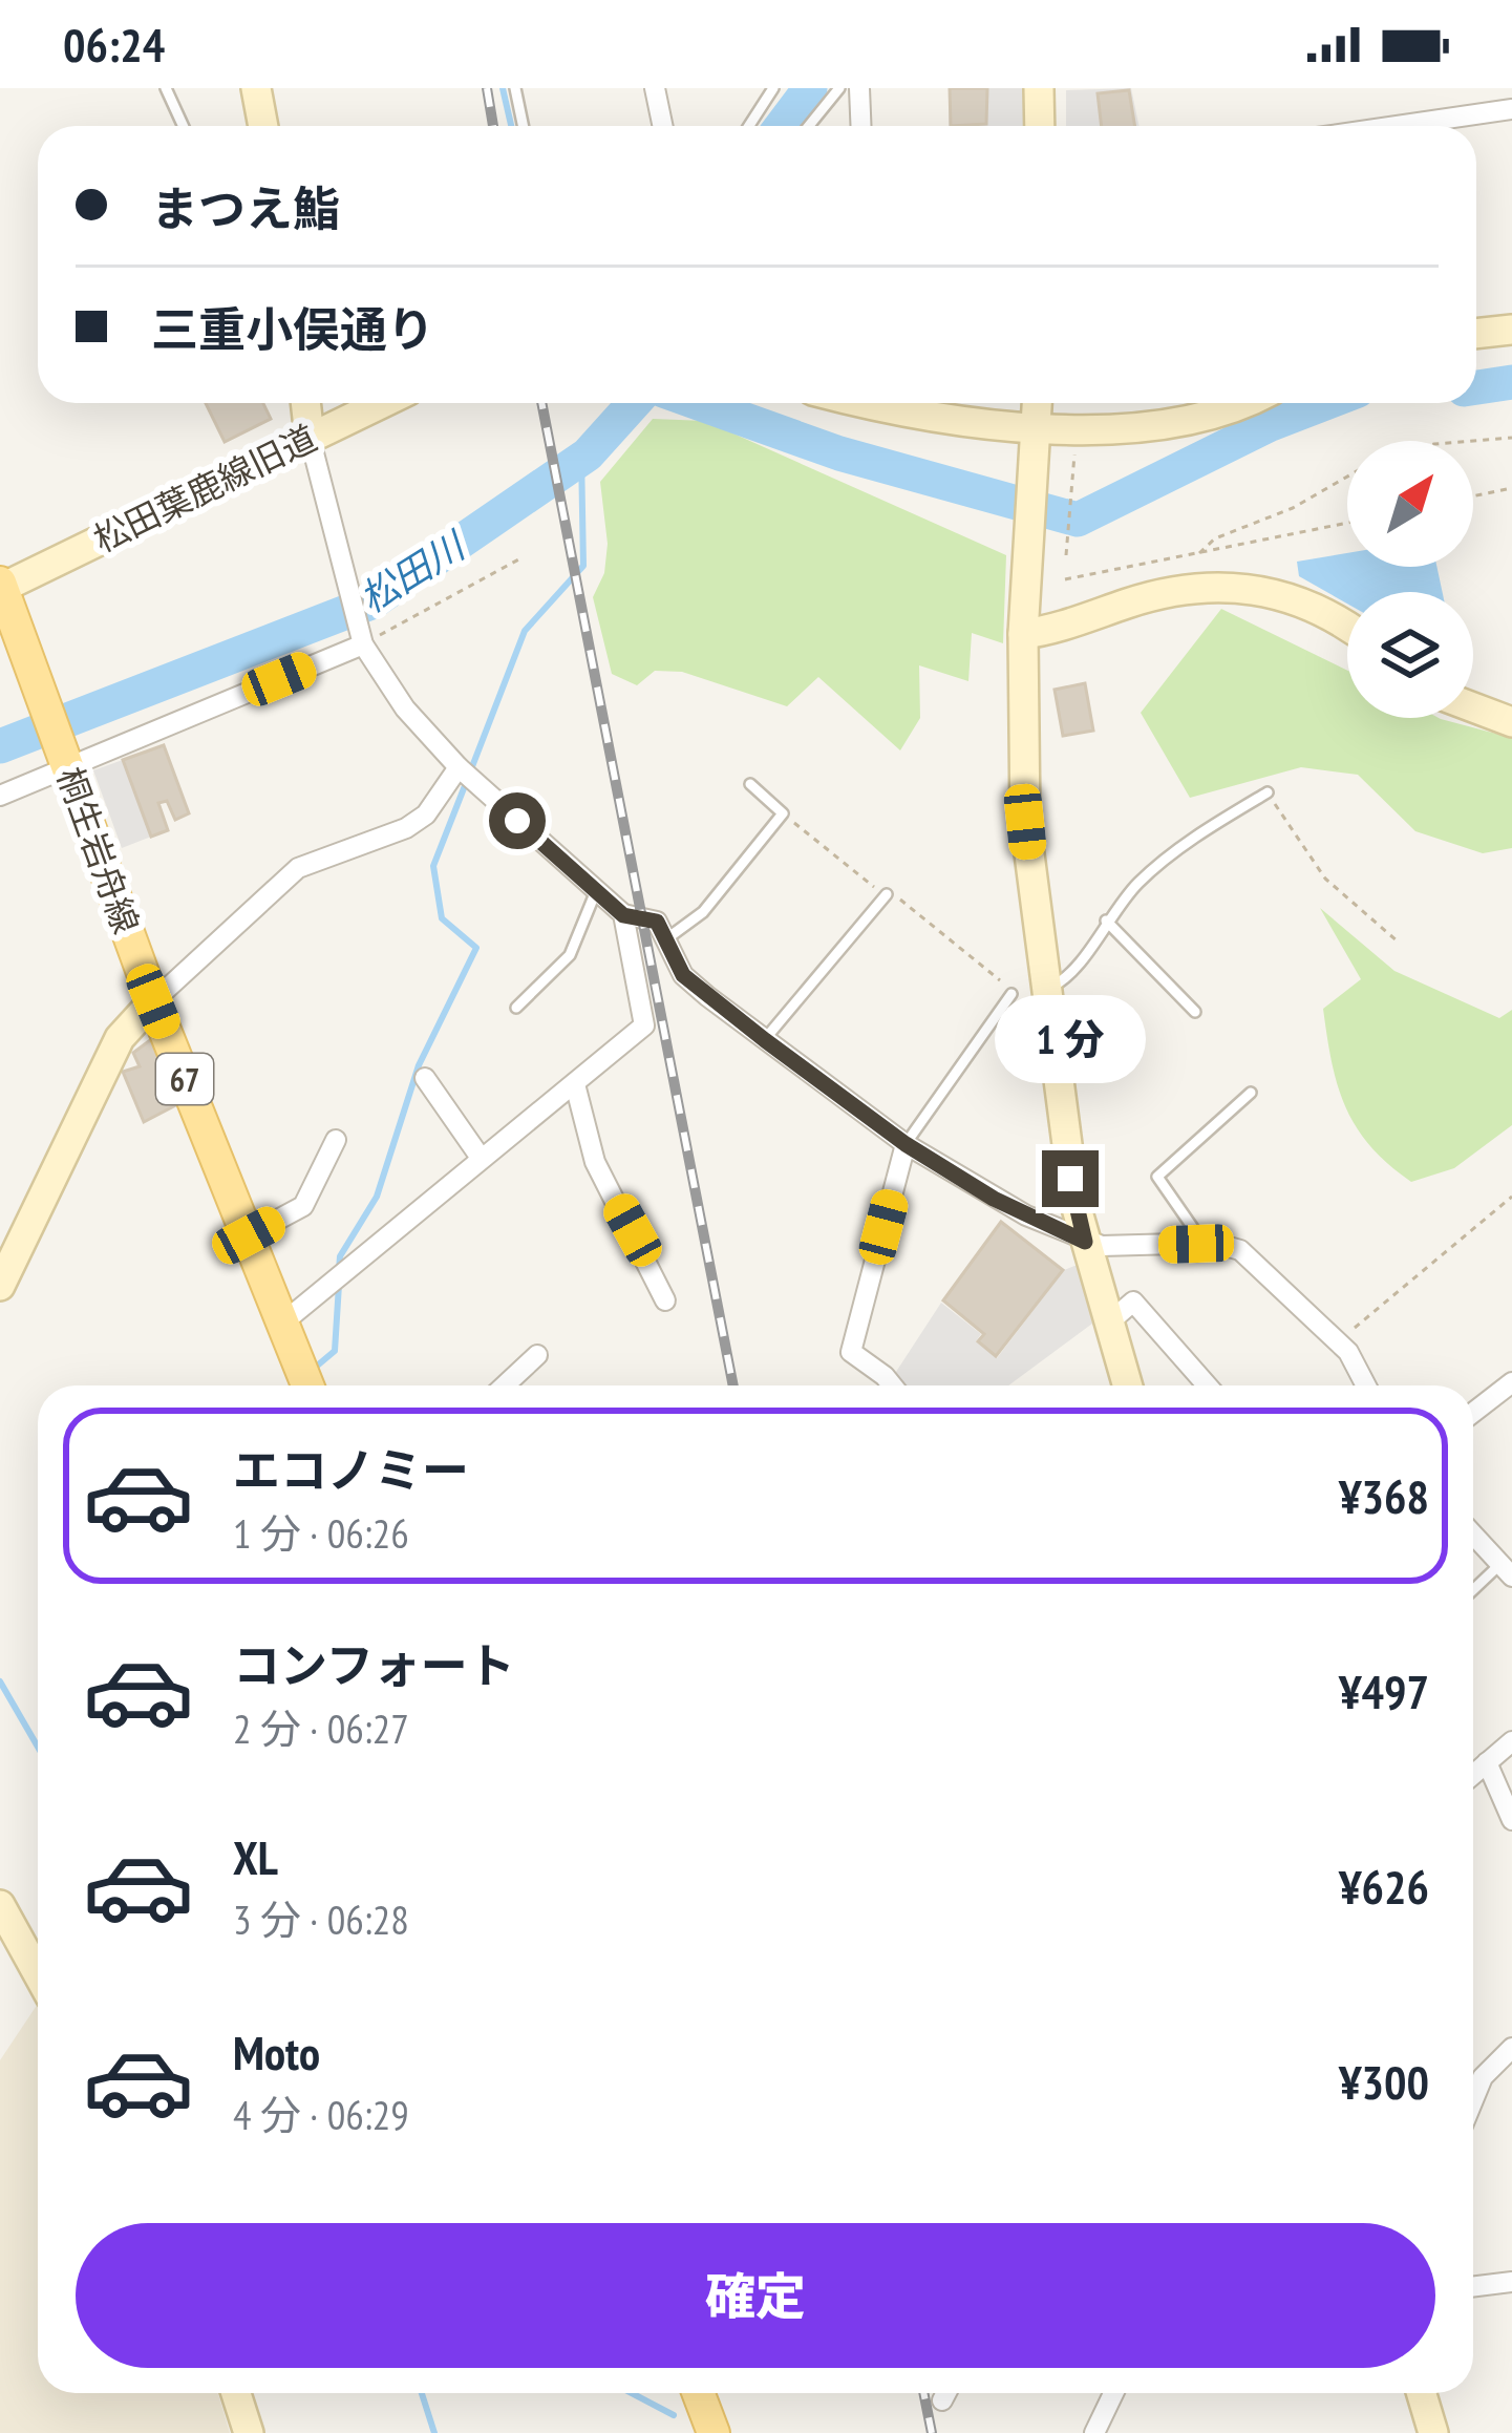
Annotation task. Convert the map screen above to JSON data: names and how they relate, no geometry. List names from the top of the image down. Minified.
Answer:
{"streets":{"main road":["桐生岩舟線","67"],"street":["松田葉鹿線旧道"]},"crossings":[["松田葉鹿線旧道","桐生岩舟線"]],"water":["松田川"],"north":"top right","page":{"status":"06:24","banner":["まつえ鮨","三重小俣通り"],"bubble":"1 分","list":[{"name":"エコノミー","note":"1 分 · 06:26","value":"¥368"},{"name":"コンフォート","note":"2 分 · 06:27","value":"¥497"},{"name":"XL","note":"3 分 · 06:28","value":"¥626"},{"name":"Moto","note":"4 分 · 06:29","value":"¥300"}],"buttons":"確定"}}
